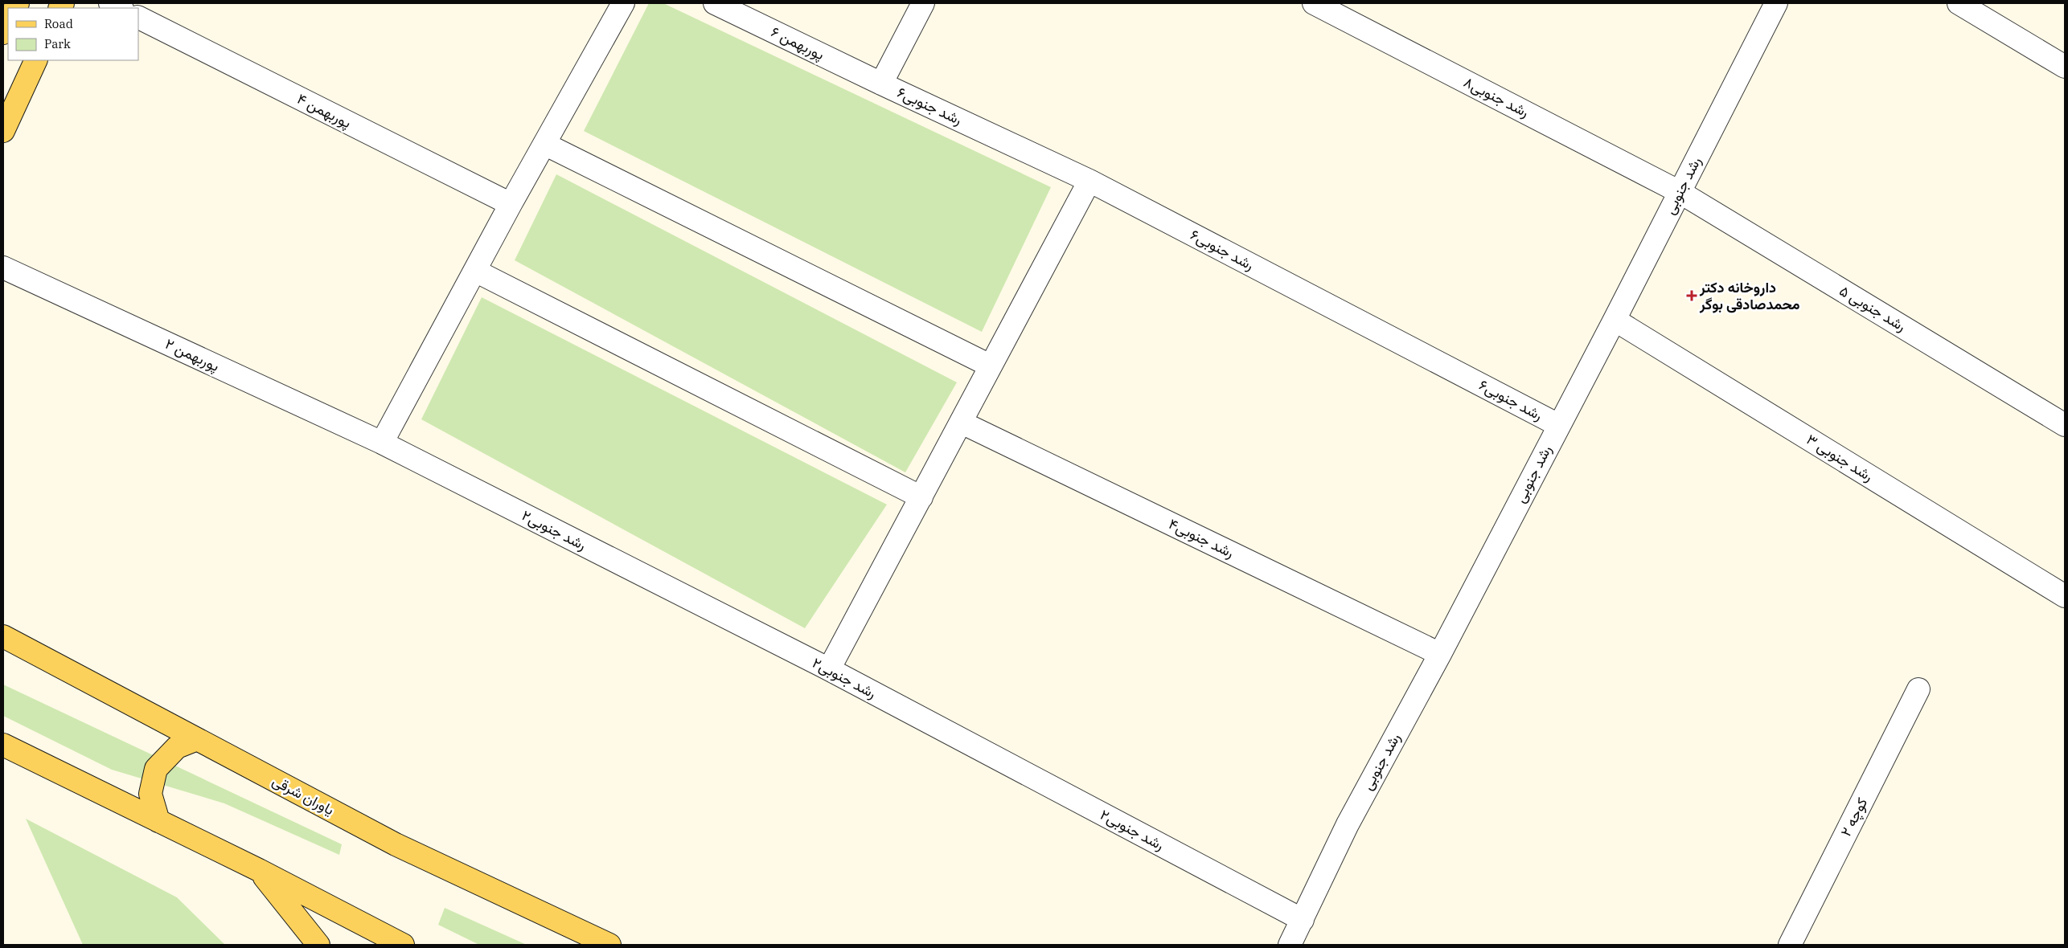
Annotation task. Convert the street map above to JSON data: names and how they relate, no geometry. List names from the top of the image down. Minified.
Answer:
{"streets":{"main road":["یاوران شرقی"],"street":["پوربهمن ۶","رشد جنوبی۸","رشد جنوبی۶","پوربهمن ۴","رشد جنوبی","رشد جنوبی ۵","پوربهمن ۲","رشد جنوبی ۳","رشد جنوبی۲","رشد جنوبی۴","کوچه ۲"]},"crossings":[["پوربهمن ۶","رشد جنوبی۶"],["رشد جنوبی۸","رشد جنوبی"],["رشد جنوبی۸","رشد جنوبی ۵"],["رشد جنوبی۶","رشد جنوبی"],["رشد جنوبی","رشد جنوبی ۵"],["رشد جنوبی","رشد جنوبی ۳"],["رشد جنوبی","رشد جنوبی۲"],["رشد جنوبی","رشد جنوبی۴"],["پوربهمن ۲","رشد جنوبی۲"]],"places":{"health":["داروخانه دکتر محمدصادقی بوگر"]},"legend":["Road","Park"]}
